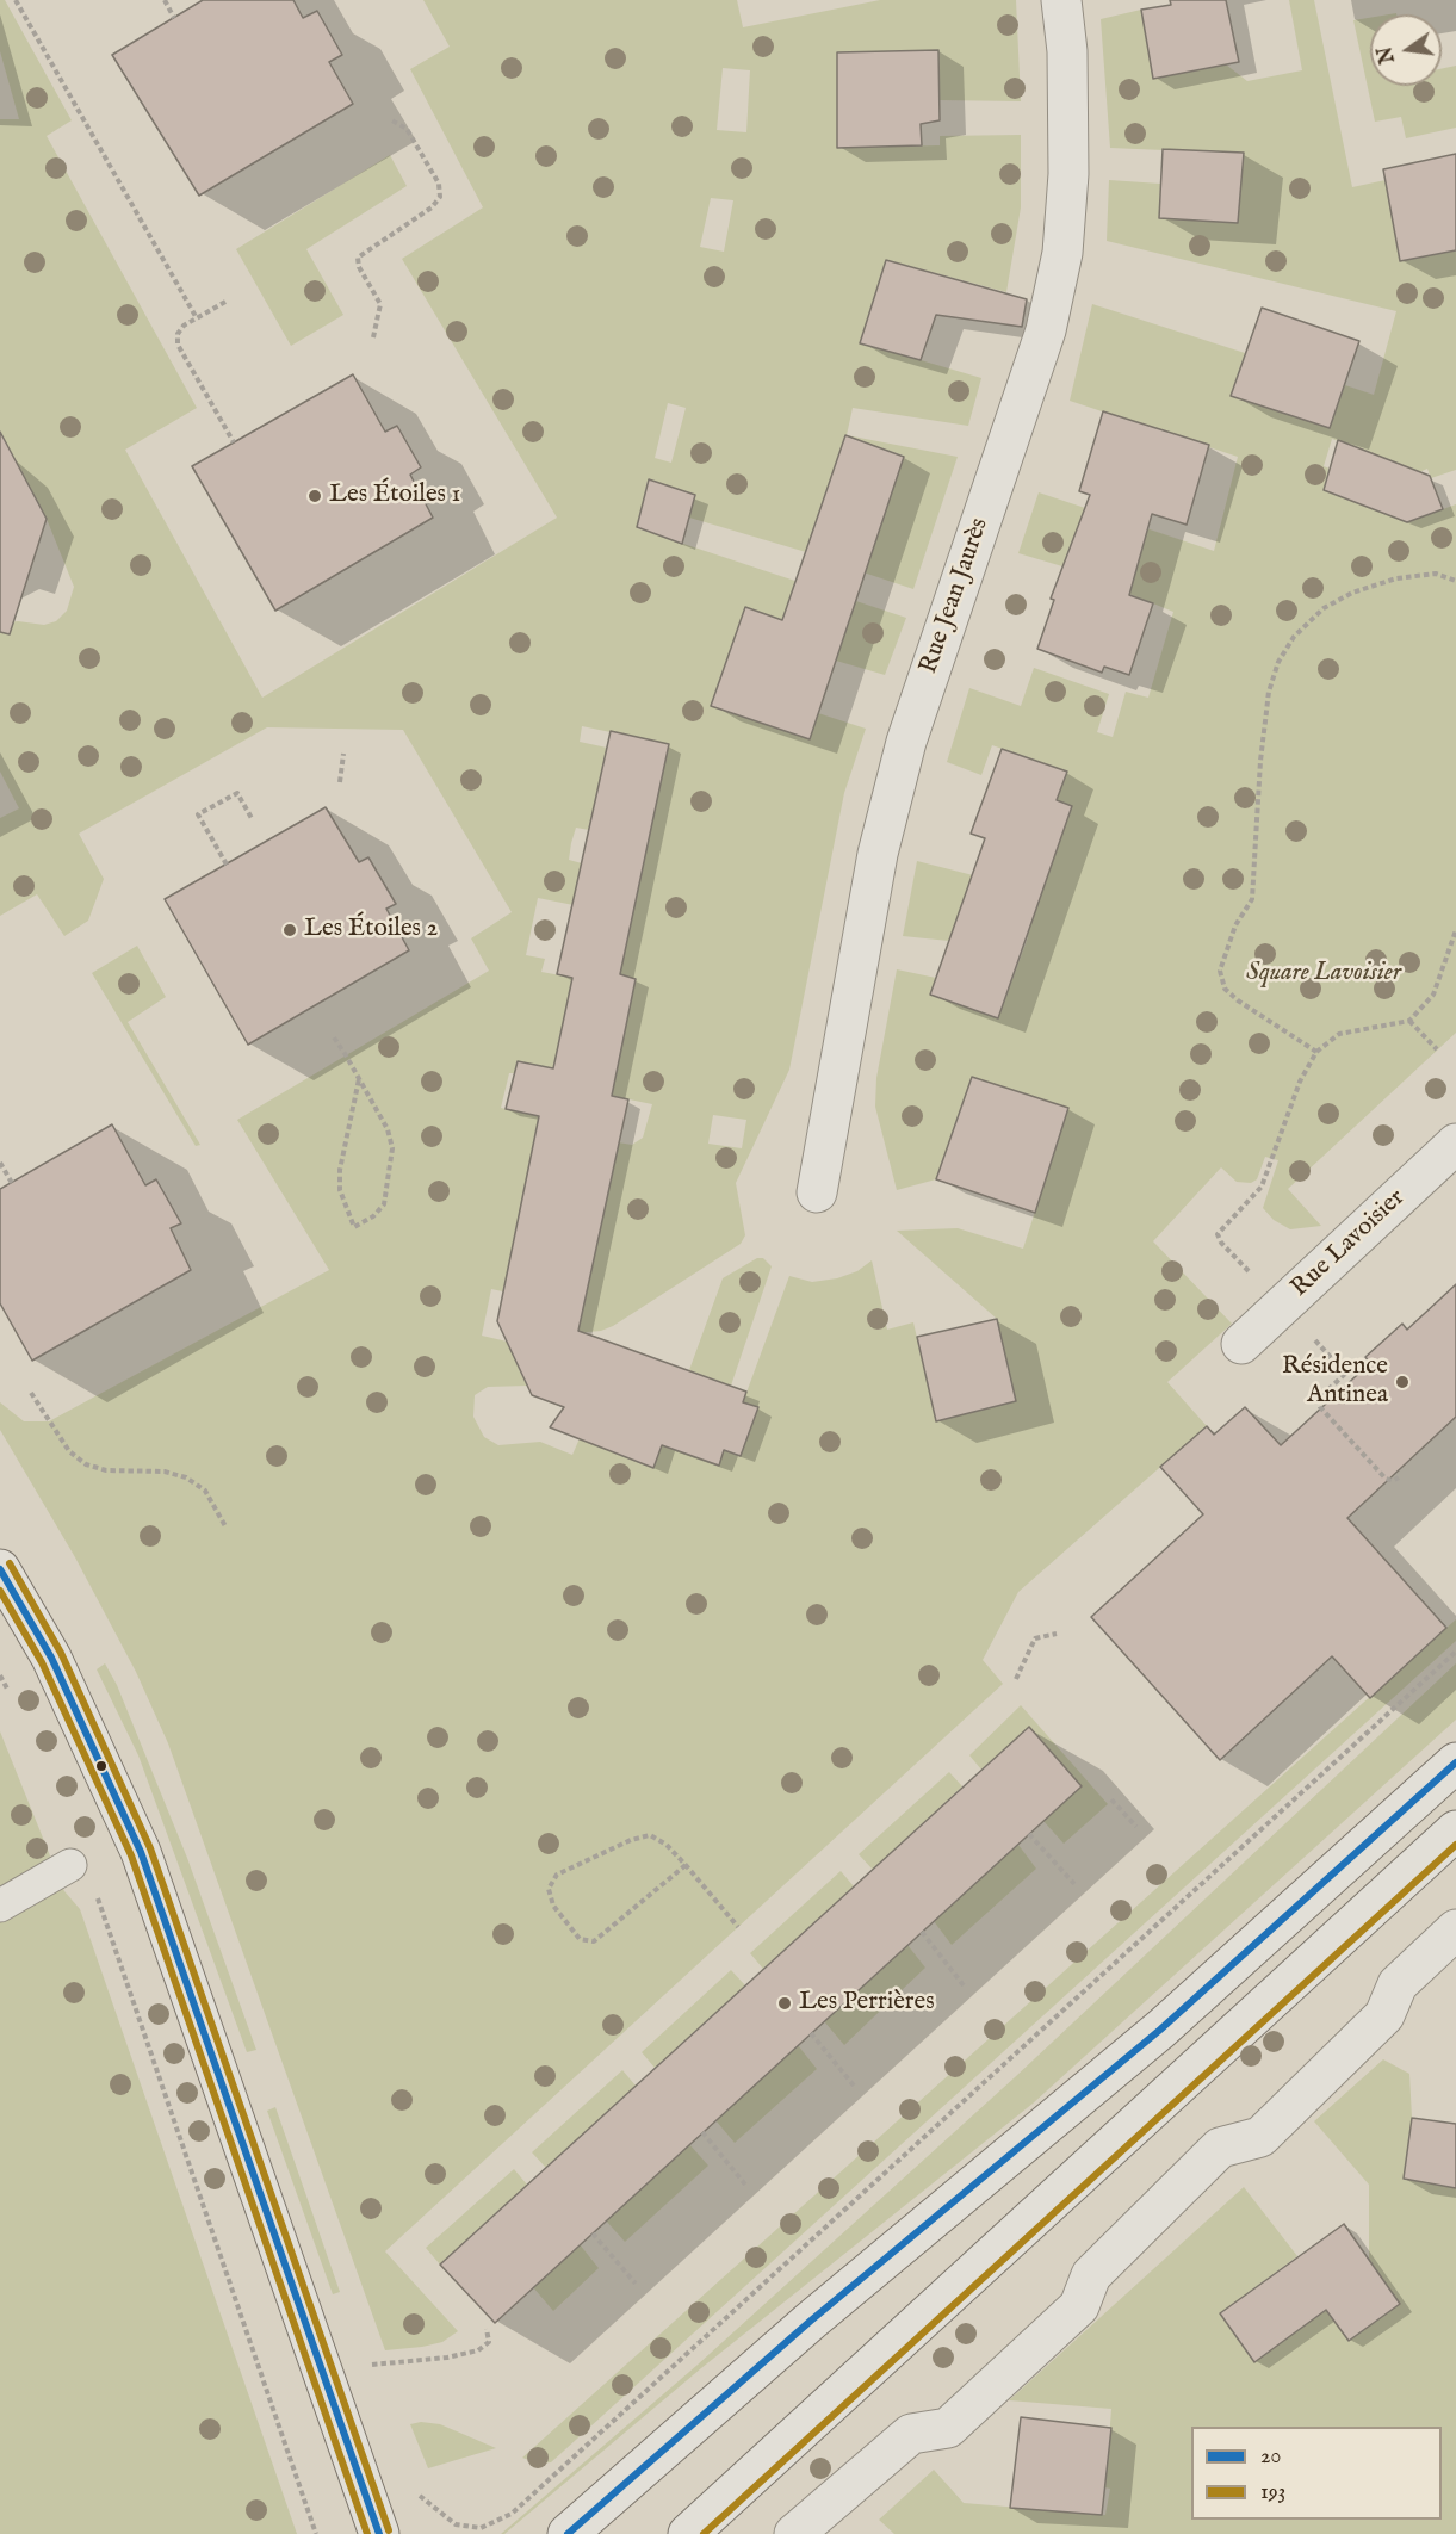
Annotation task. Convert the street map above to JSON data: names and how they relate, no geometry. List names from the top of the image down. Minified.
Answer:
{"streets":{"street":["Rue Jean Jaurès","Rue Lavoisier"]},"parks":["Square Lavoisier"],"places":["Les Étoiles 1","Les Étoiles 2","Résidence Antinea","Les Perrières"],"lines":["transit line 20","transit line 193"],"legend":["20","193"],"north":"left"}
